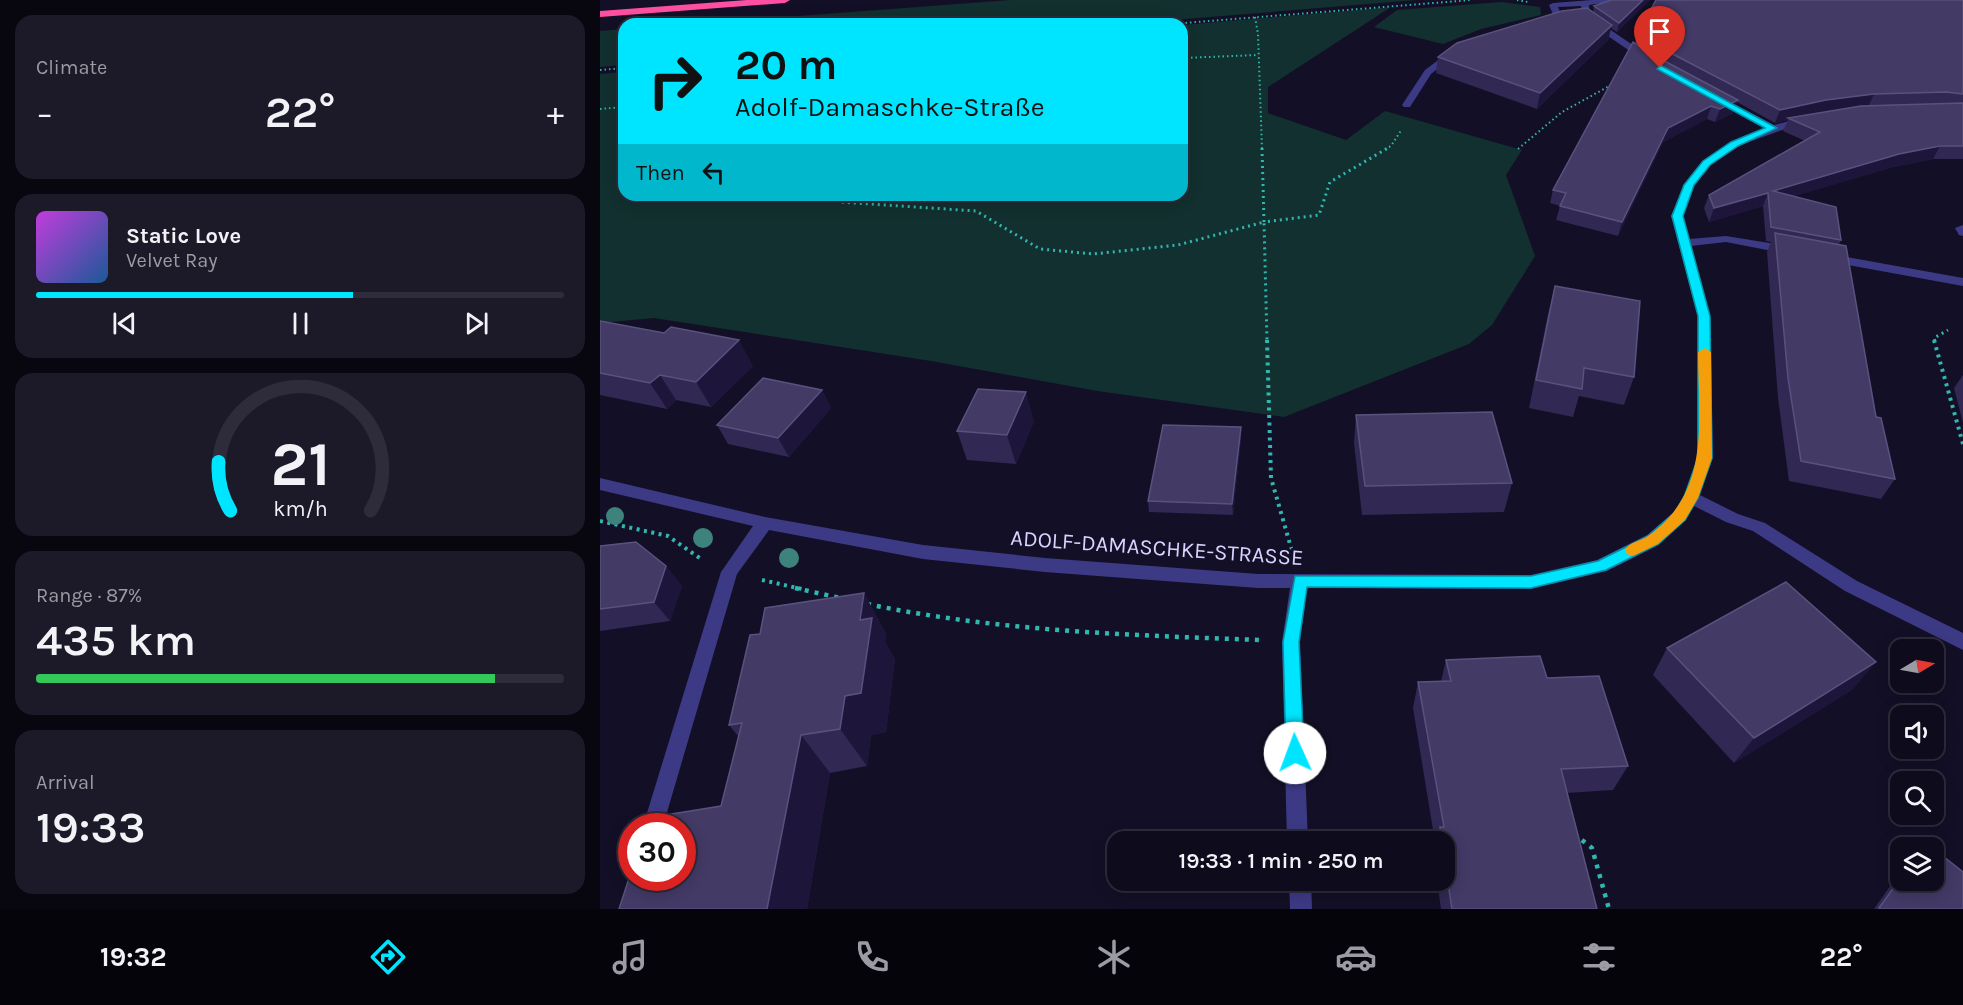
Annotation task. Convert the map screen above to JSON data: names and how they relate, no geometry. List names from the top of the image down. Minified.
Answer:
{"streets":{"street":["ADOLF-DAMASCHKE-STRASSE"]},"north":"right","page":{"tile":["Climate",["Range · 87%","435 km"],["Arrival","19:33"]],"turn":["20 m","Adolf-Damaschke-Straße"],"heat":["−","22°","+"],"then":"Then","song":["Static Love","Velvet Ray"],"limit":"30","trip":"19:33 · 1 min · 250 m","tabs":["19:32","22°"],"gauge":["21","km/h"]}}
